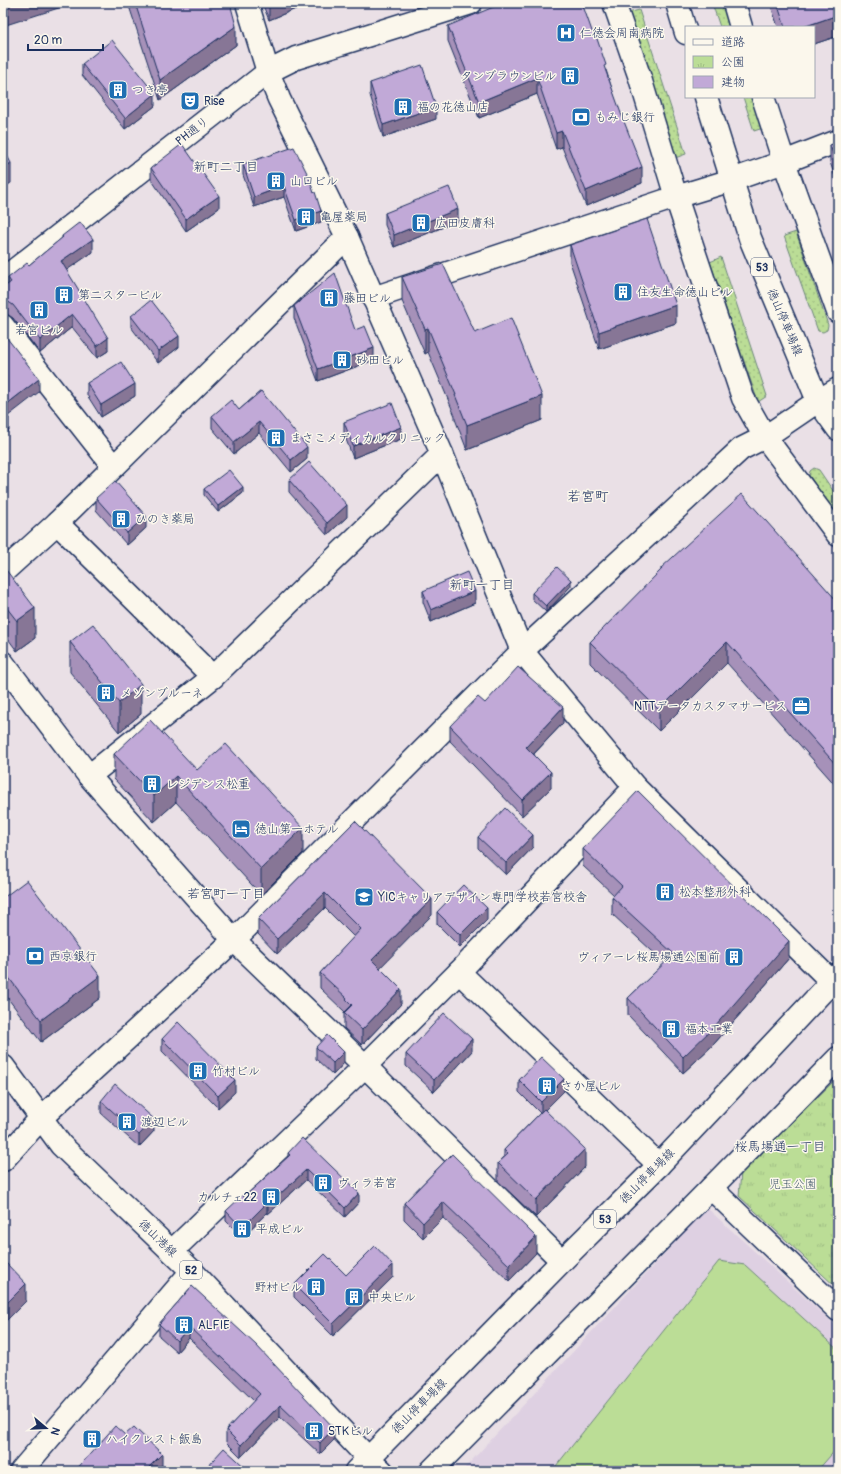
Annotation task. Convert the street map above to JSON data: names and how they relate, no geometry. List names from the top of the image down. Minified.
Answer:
{"streets":{"street":["PH通り","53","徳山停車場線","徳山港線","52"]},"crossings":[["徳山停車場線","徳山港線"]],"districts":["新町二丁目","若宮町","新町一丁目","若宮町一丁目","桜馬場通一丁目"],"parks":["児玉公園"],"places":{"hospital":["仁徳会周南病院"],"building":["タンブラウンビル","つき亭","福の花徳山店","山口ビル","亀屋薬局","広田皮膚科","住友生命徳山ビル","第二スタービル","藤田ビル","若宮ビル","砂田ビル","まさこメディカルクリニック","ひのき薬局","メゾンブルーネ","レジデンス松重","松本整形外科","ヴィアーレ桜馬場通公園前","福本工業","竹村ビル","さか屋ビル","渡辺ビル","ヴィラ若宮","カルチェ22","平成ビル","野村ビル","中央ビル","ALFIE","STKビル","ハイクレスト飯島"],"theatre":["Rise"],"bank":["もみじ銀行","西京銀行"],"office":["NTTデータカスタマサービス"],"hotel":["徳山第一ホテル"],"school or university":["YICキャリアデザイン専門学校若宮校舎"]},"legend":["道路","公園","建物"],"scale_bar":"20 m","north":"right"}
